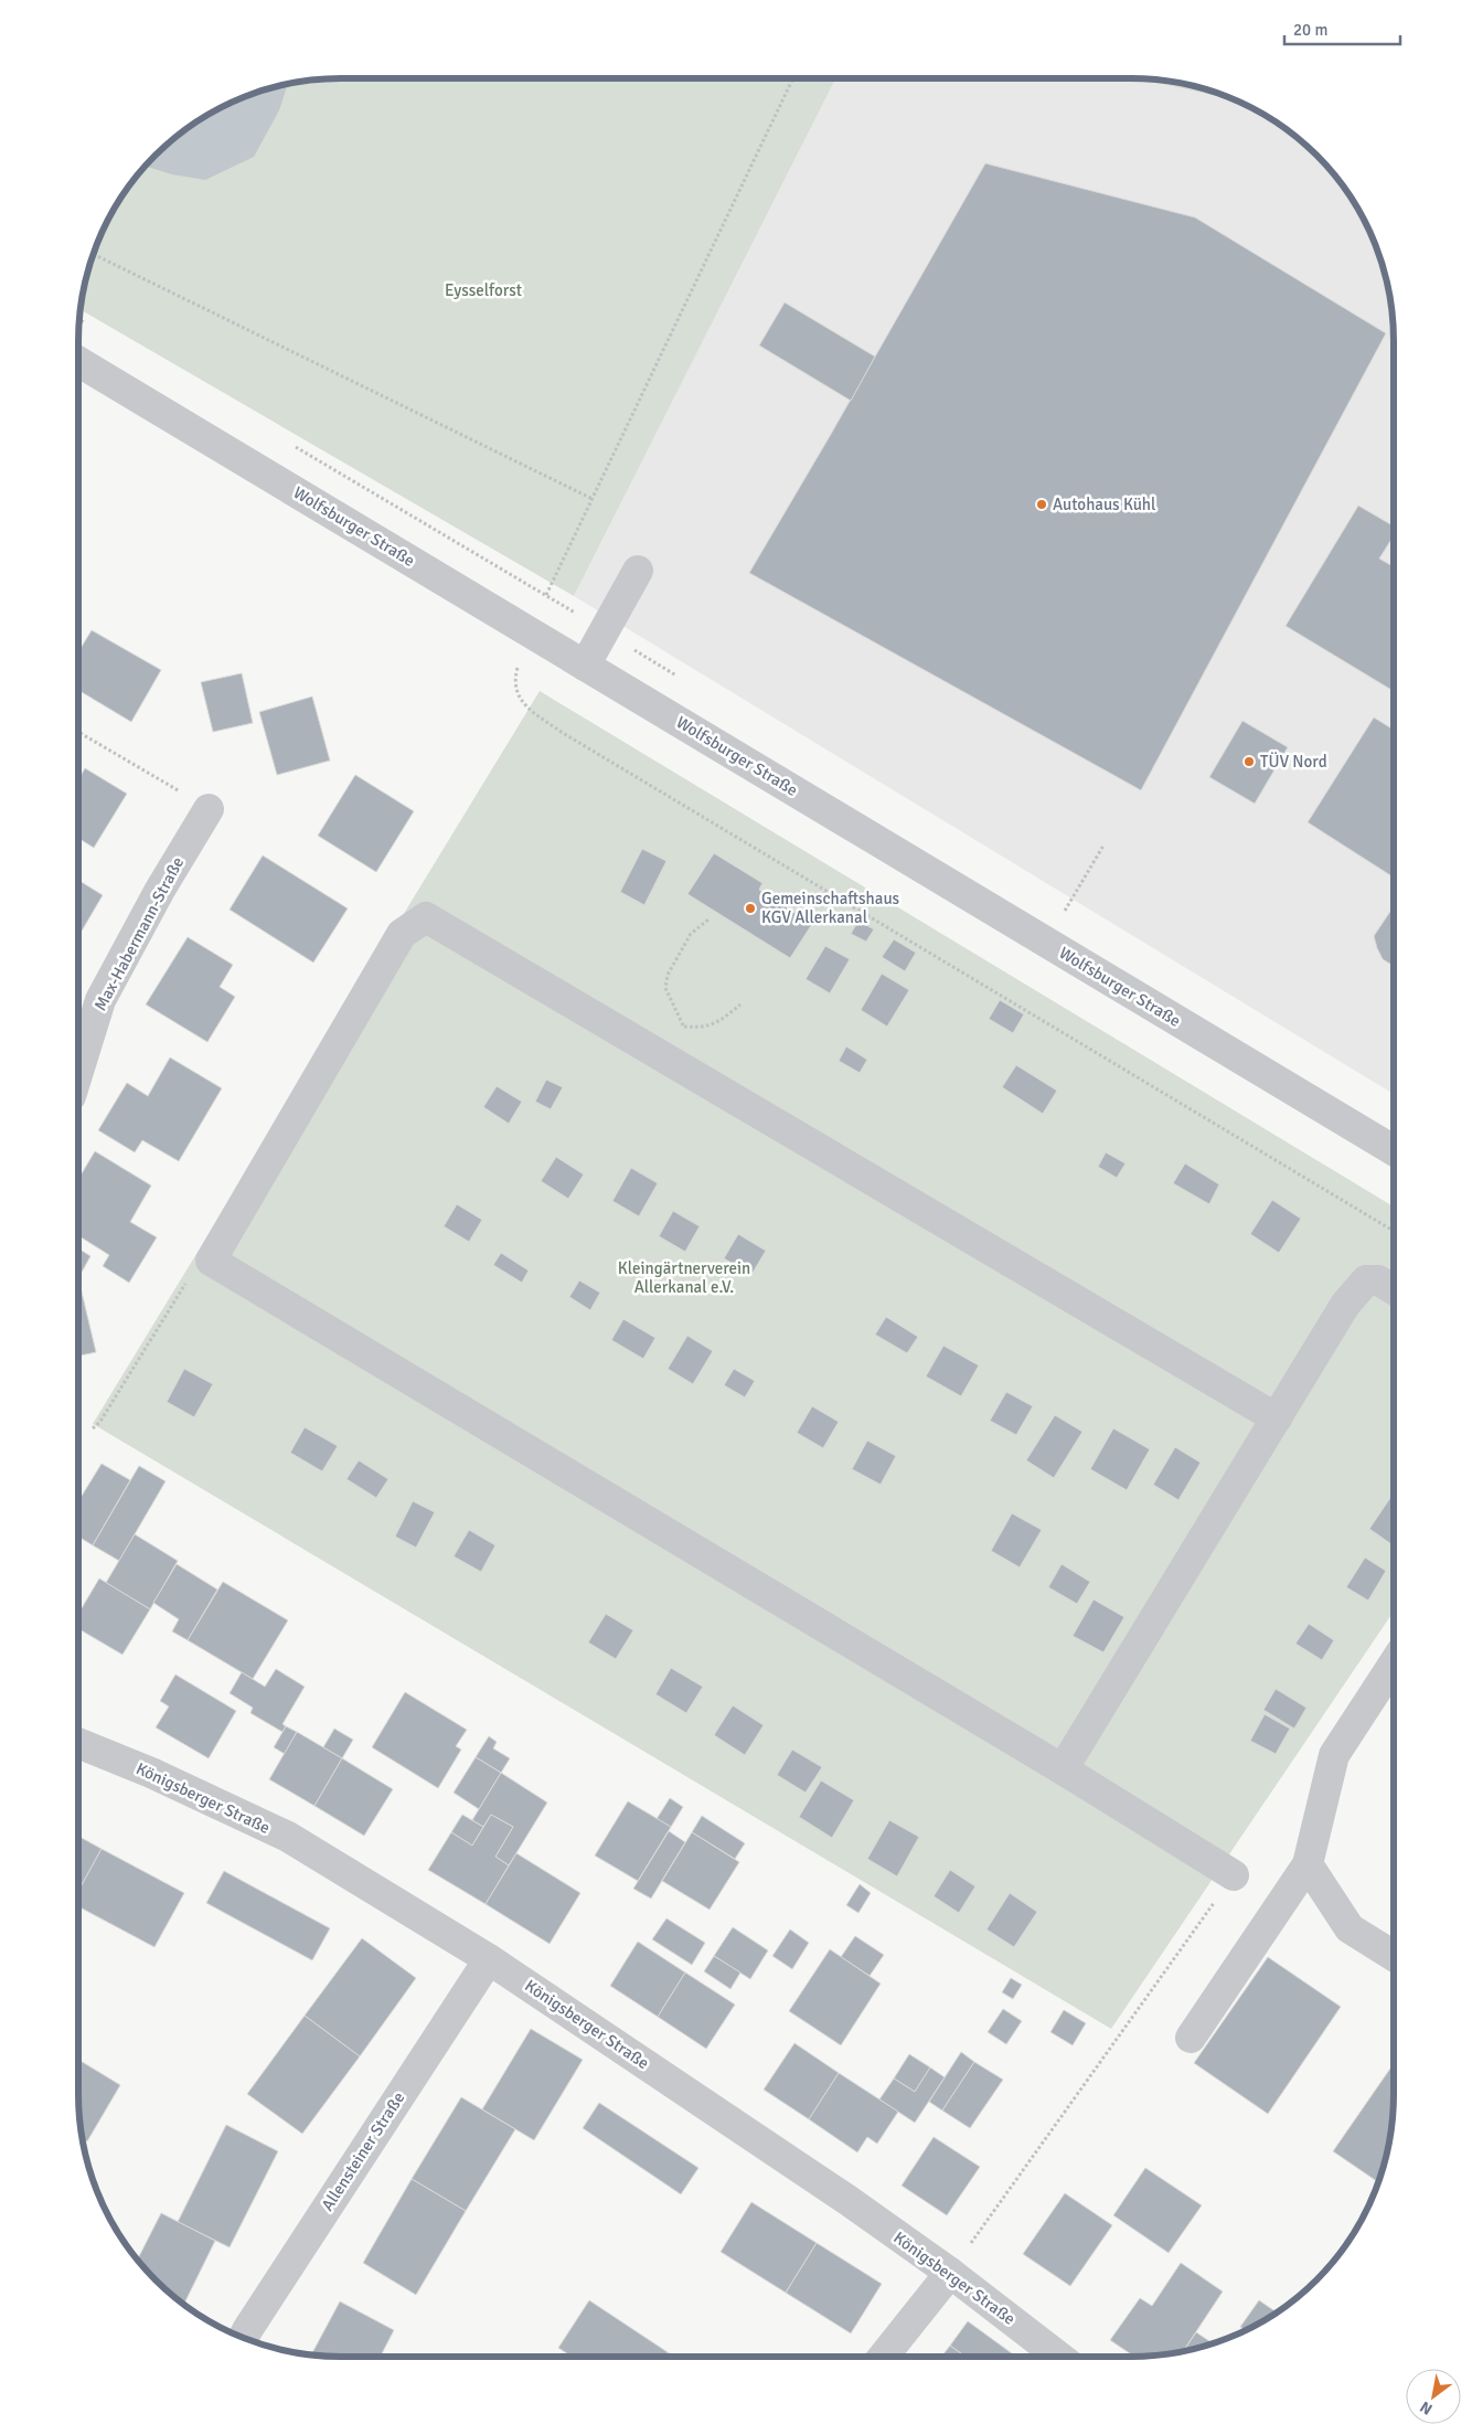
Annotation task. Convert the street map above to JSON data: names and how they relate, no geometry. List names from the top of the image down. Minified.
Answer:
{"streets":{"street":["Wolfsburger Straße","Max-Habermann-Straße","Königsberger Straße","Allensteiner Straße"]},"crossings":[["Königsberger Straße","Allensteiner Straße"]],"parks":["Eysselforst","Kleingärtnerverein Allerkanal e.V."],"places":["Autohaus Kühl","TÜV Nord","Gemeinschaftshaus KGV Allerkanal"],"scale_bar":"20 m","north":"bottom left"}
